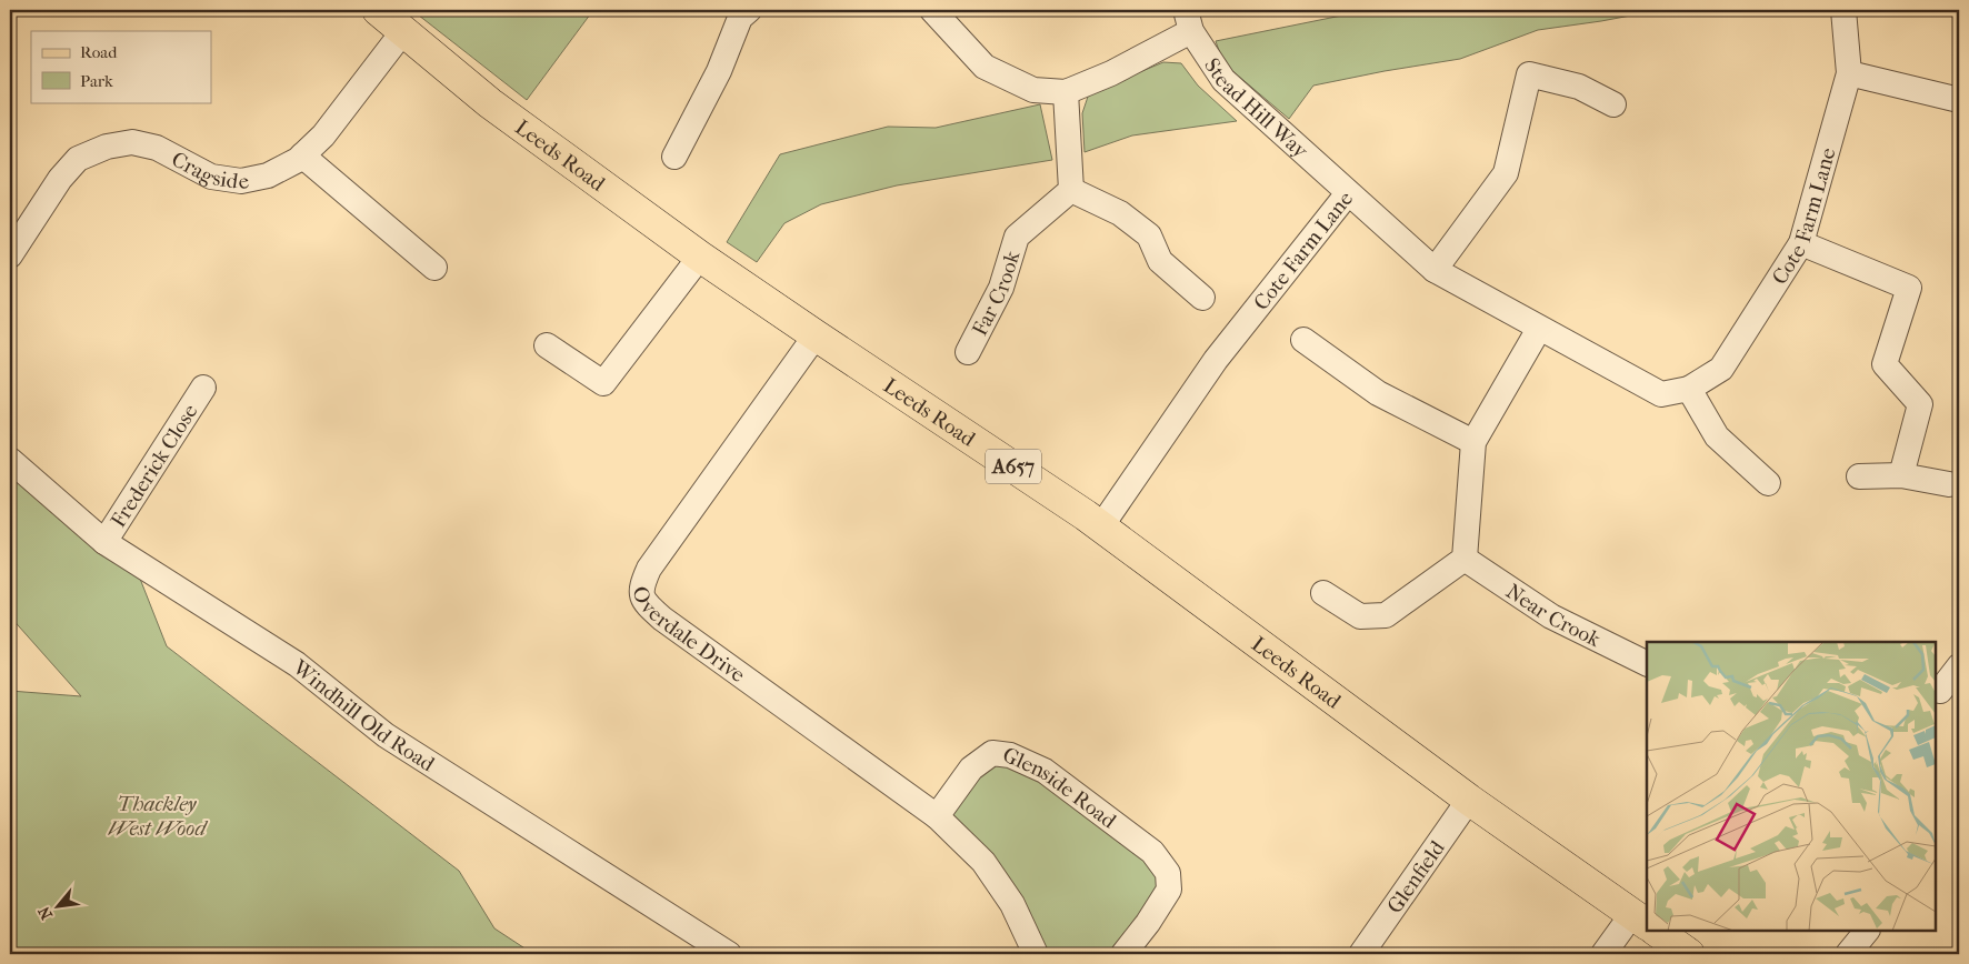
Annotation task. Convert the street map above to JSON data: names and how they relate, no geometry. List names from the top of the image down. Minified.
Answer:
{"streets":{"main road":["Leeds Road","A657"],"street":["Stead Hill Way","Cragside","Cote Farm Lane","Far Crook","Frederick Close","Near Crook","Overdale Drive","Windhill Old Road","Glenside Road","Glenfield"]},"crossings":[["Stead Hill Way","Cote Farm Lane"],["Leeds Road","Cragside"],["Leeds Road","Cote Farm Lane"],["Leeds Road","Overdale Drive"],["Leeds Road","Glenfield"],["Frederick Close","Windhill Old Road"],["Overdale Drive","Glenside Road"]],"parks":["Thackley West Wood"],"legend":["Road","Park"],"north":"bottom left"}
